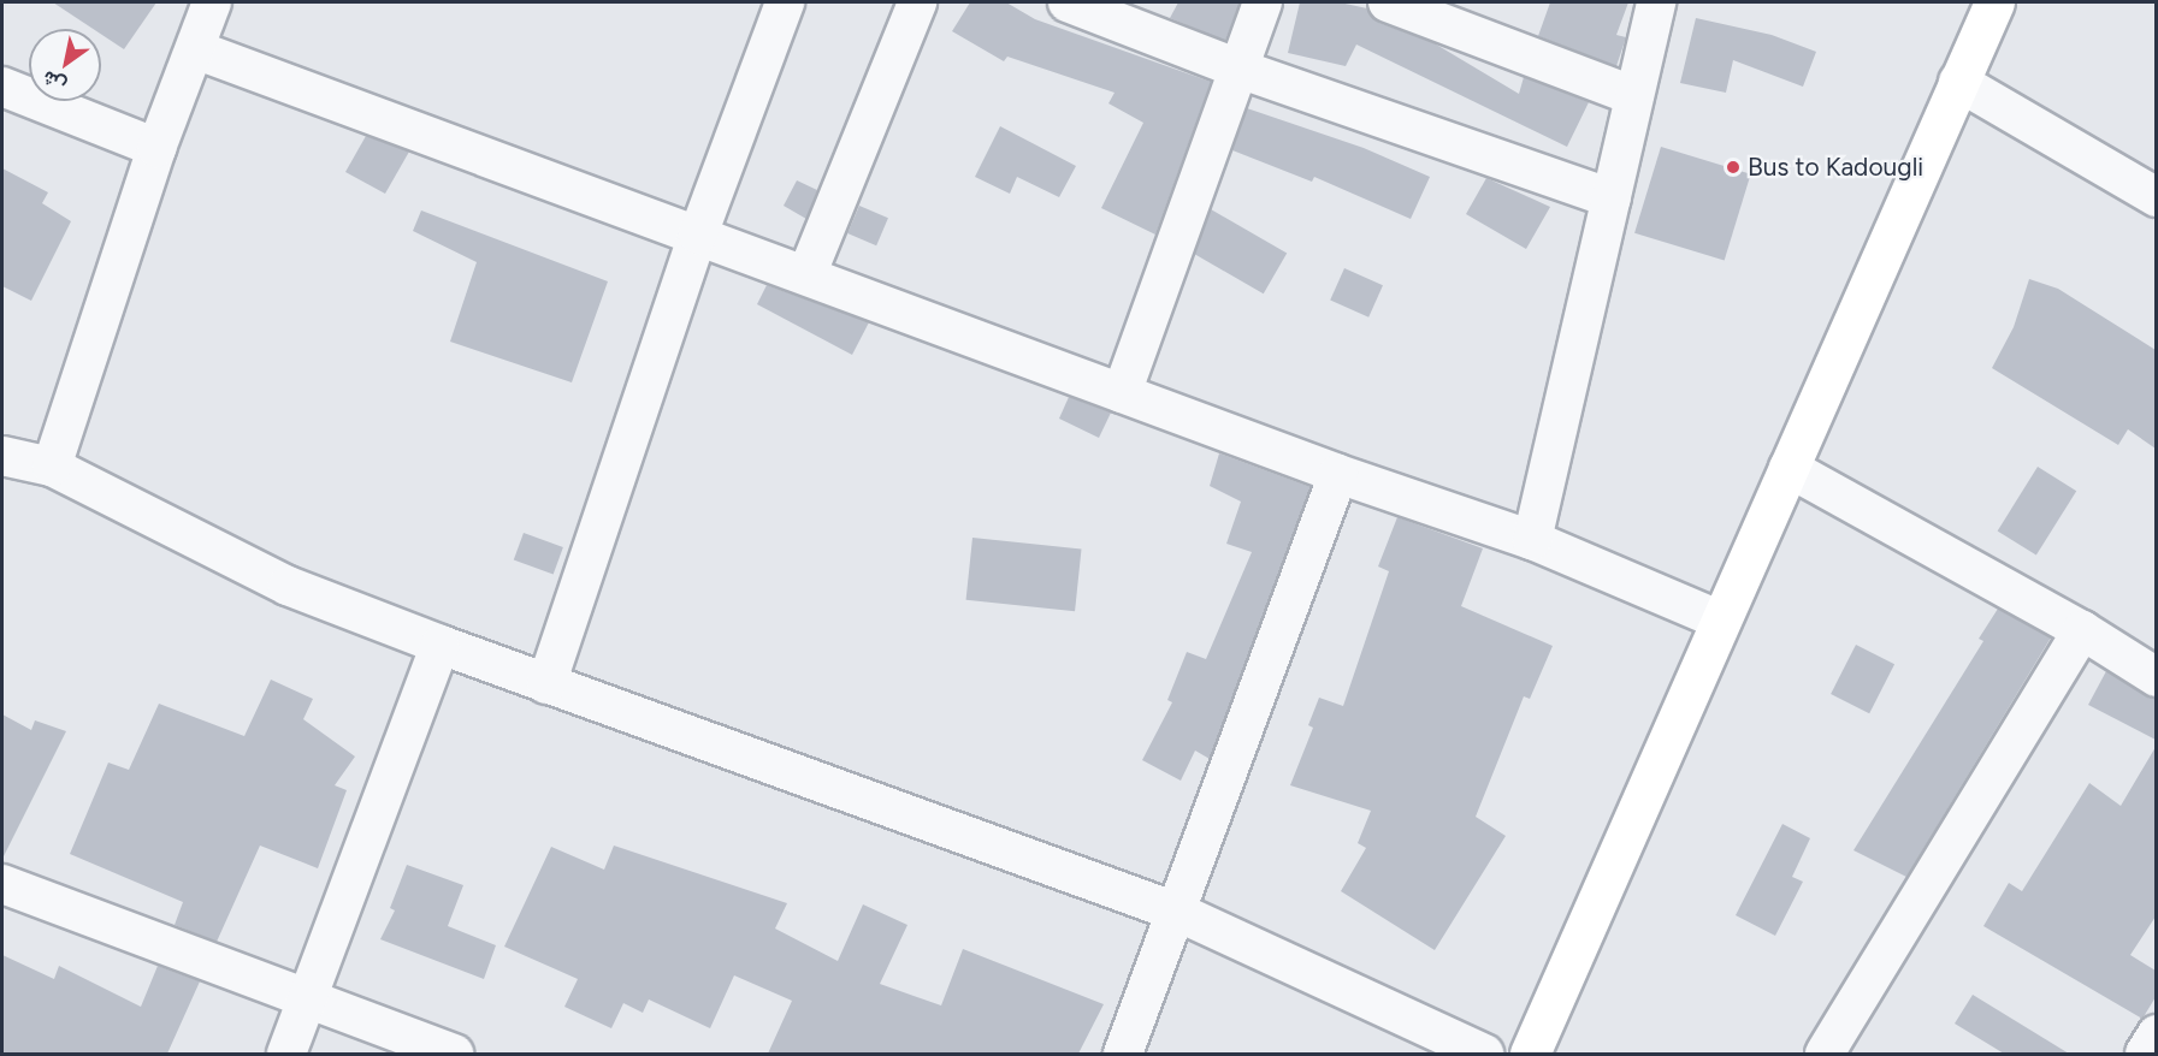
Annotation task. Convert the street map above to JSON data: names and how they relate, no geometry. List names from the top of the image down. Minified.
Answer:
{"places":["Bus to Kadougli"],"north":"bottom left"}
